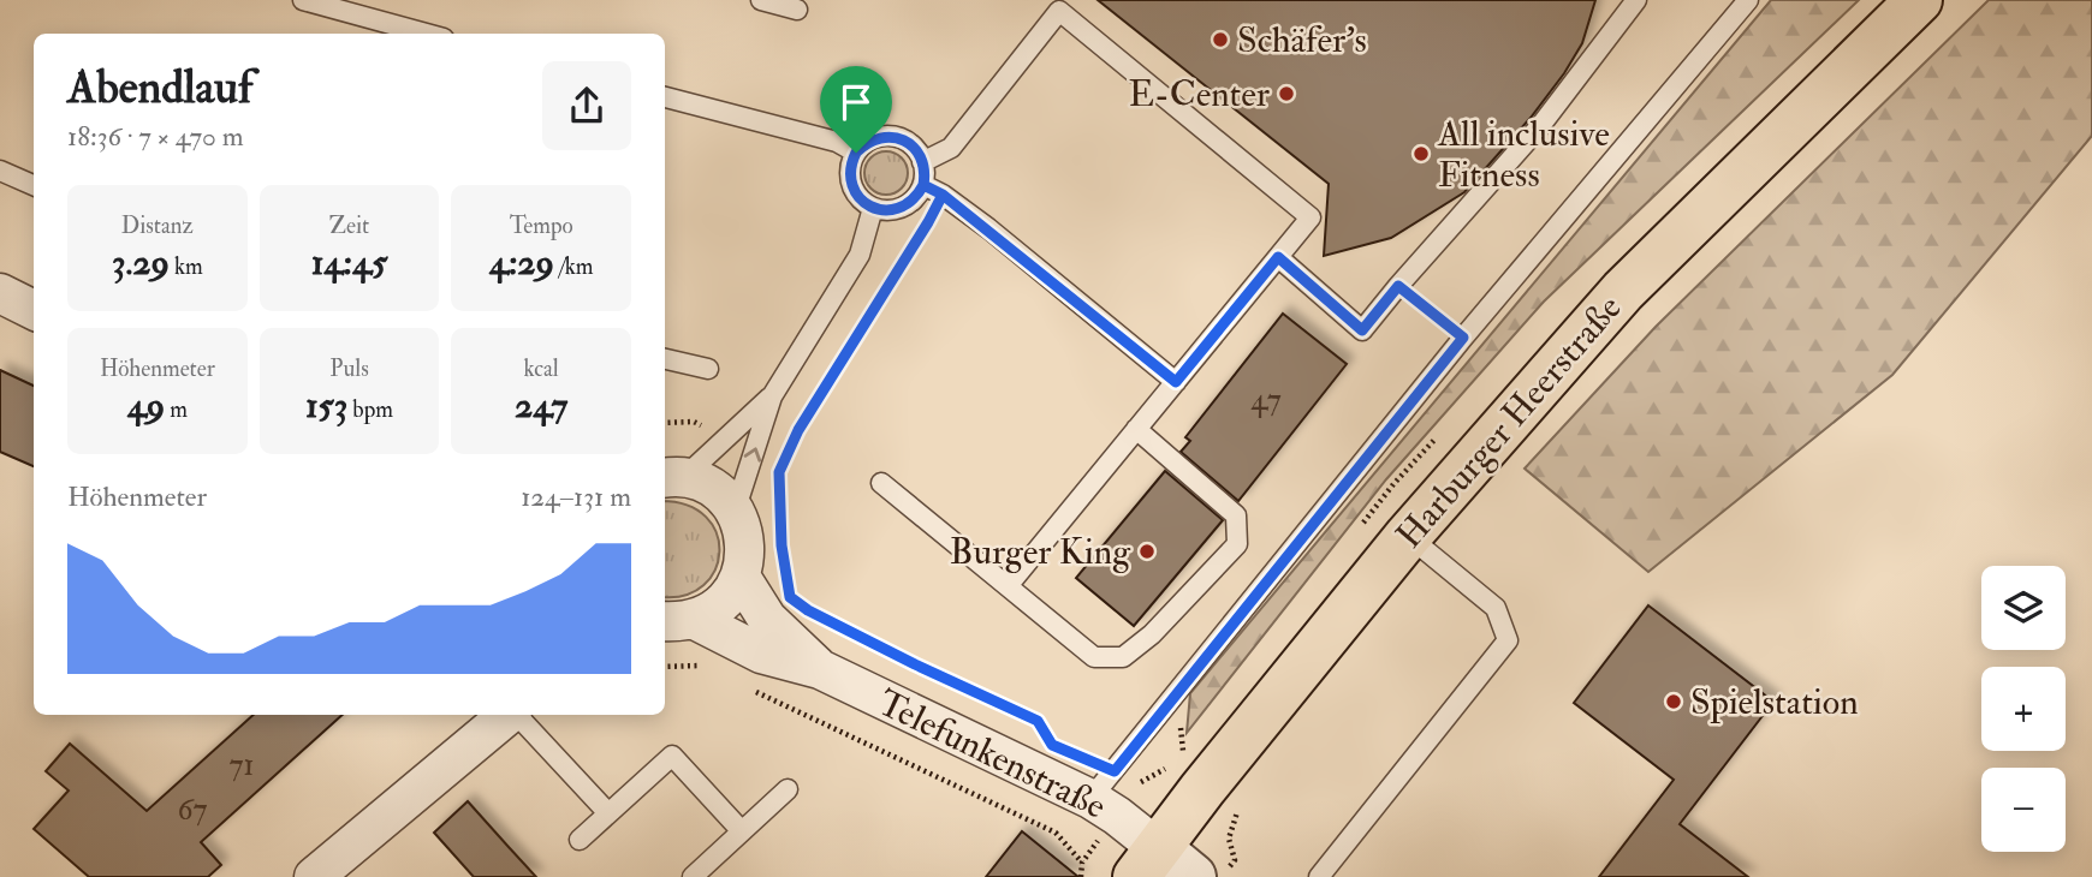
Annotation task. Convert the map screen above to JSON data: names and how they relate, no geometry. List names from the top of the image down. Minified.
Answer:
{"streets":{"main road":["Harburger Heerstraße"],"street":["Telefunkenstraße"]},"crossings":[["Harburger Heerstraße","Telefunkenstraße"]],"places":["Schäfer's","E-Center","All inclusive Fitness","Burger King","Spielstation"],"house_numbers":["47","71","67"],"page":{"heading":["Abendlauf","18:36 · 7 × 470 m"],"stats":[["Distanz","3.29 km"],["Zeit","14:45"],["Tempo","4:29 /km"],["Höhenmeter","49 m"],["Puls","153 bpm"],["kcal","247"]],"chart":["Höhenmeter","124–131 m"],"map_buttons":["+","−"]}}
